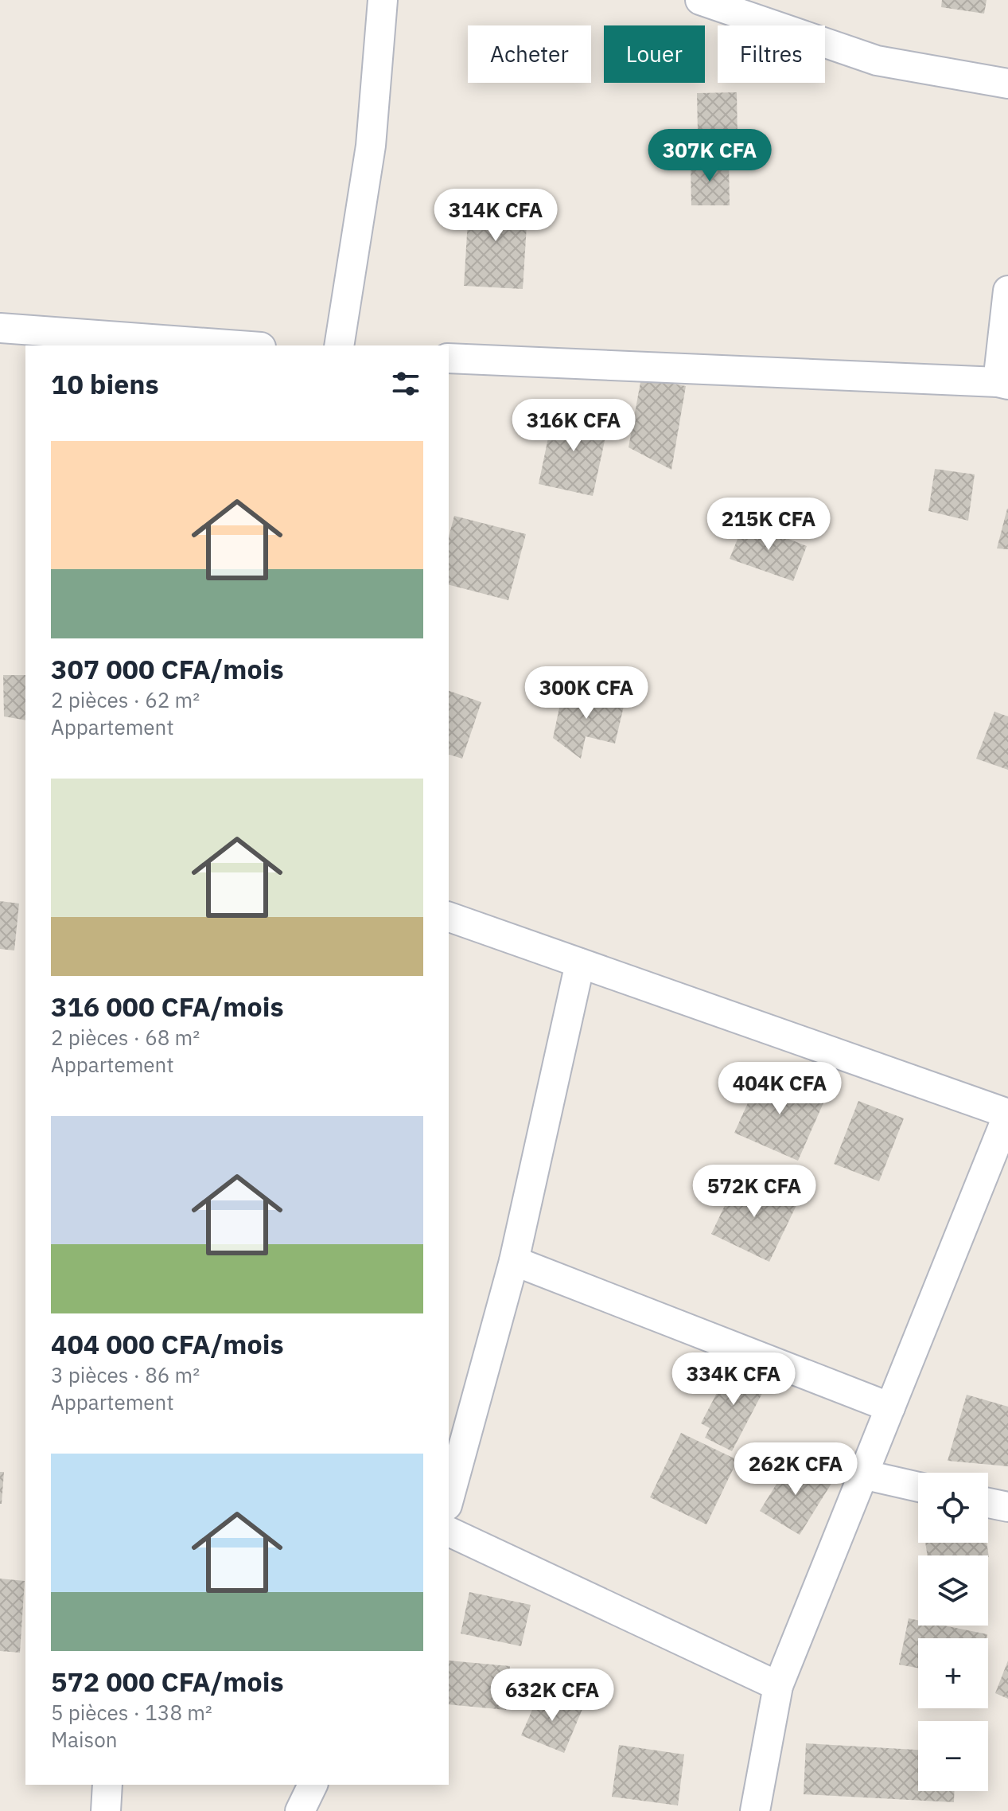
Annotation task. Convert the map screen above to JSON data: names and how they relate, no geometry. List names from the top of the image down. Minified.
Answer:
{"page":{"chip":["Acheter","Louer","Filtres"],"price":["307K CFA","314K CFA","316K CFA","215K CFA","300K CFA","404K CFA","572K CFA","334K CFA","262K CFA","632K CFA"],"heading":"10 biens","list":[{"name":"307 000 CFA/mois","note":"2 pièces · 62 m² · Appartement"},{"name":"316 000 CFA/mois","note":"2 pièces · 68 m² · Appartement"},{"name":"404 000 CFA/mois","note":"3 pièces · 86 m² · Appartement"},{"name":"572 000 CFA/mois","note":"5 pièces · 138 m² · Maison"}],"map_buttons":["+","−"]}}
